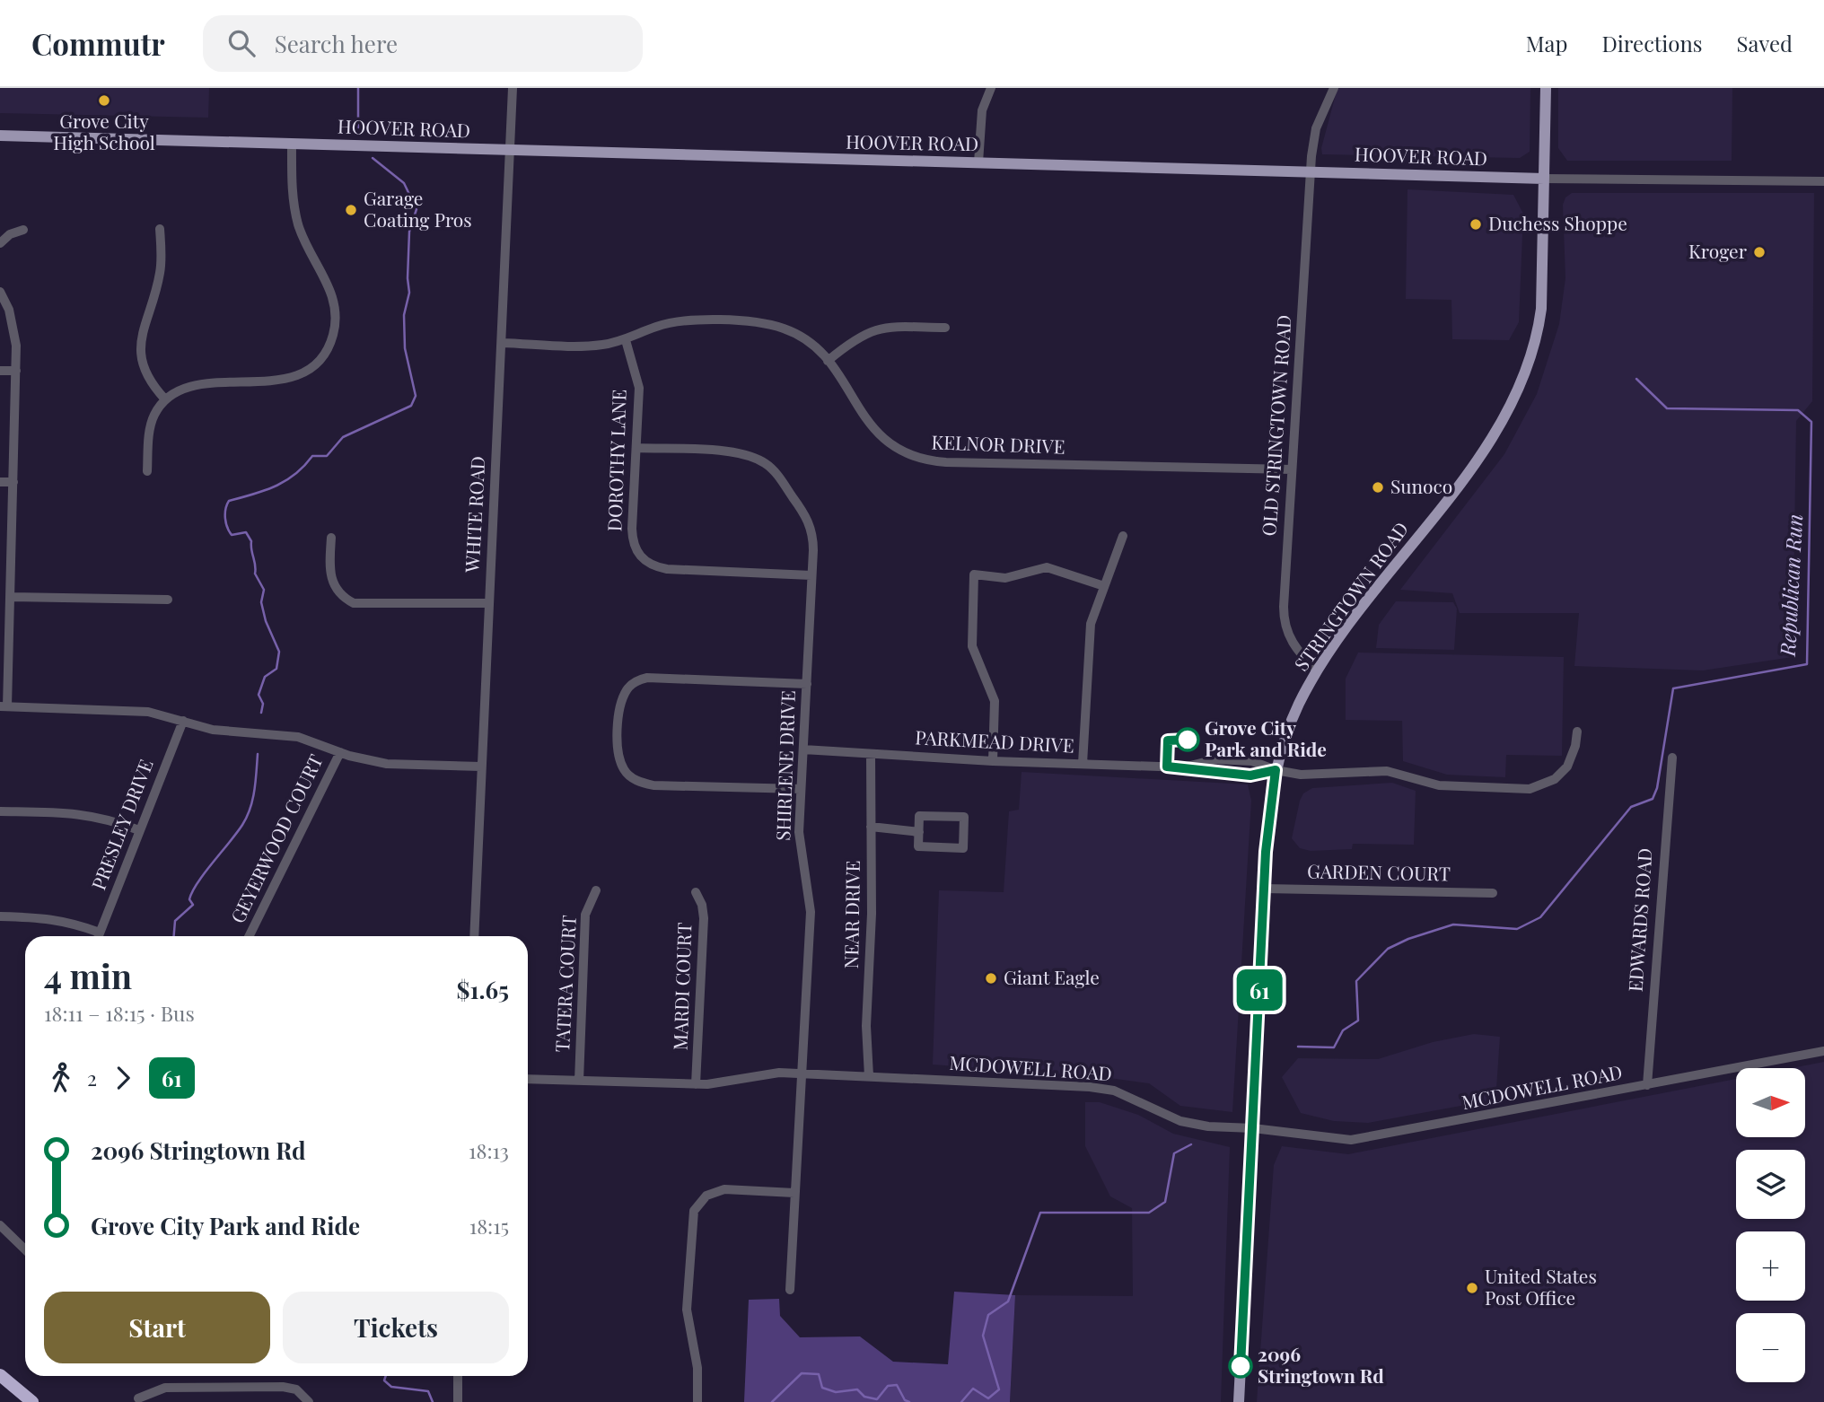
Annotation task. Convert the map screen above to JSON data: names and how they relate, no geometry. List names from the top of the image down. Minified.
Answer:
{"streets":{"main road":["HOOVER ROAD","STRINGTOWN ROAD"],"street":["OLD STRINGTOWN ROAD","KELNOR DRIVE","DOROTHY LANE","WHITE ROAD","PARKMEAD DRIVE","SHIRLENE DRIVE","PRESLEY DRIVE","GEYERWOOD COURT","GARDEN COURT","NEAR DRIVE","EDWARDS ROAD","TATERA COURT","MARDI COURT","MCDOWELL ROAD"]},"crossings":[["HOOVER ROAD","OLD STRINGTOWN ROAD"],["HOOVER ROAD","WHITE ROAD"],["HOOVER ROAD","STRINGTOWN ROAD"],["OLD STRINGTOWN ROAD","KELNOR DRIVE"],["OLD STRINGTOWN ROAD","STRINGTOWN ROAD"],["KELNOR DRIVE","DOROTHY LANE"],["KELNOR DRIVE","WHITE ROAD"],["DOROTHY LANE","SHIRLENE DRIVE"],["STRINGTOWN ROAD","PARKMEAD DRIVE"],["STRINGTOWN ROAD","GARDEN COURT"],["STRINGTOWN ROAD","MCDOWELL ROAD"],["PARKMEAD DRIVE","SHIRLENE DRIVE"],["PARKMEAD DRIVE","NEAR DRIVE"],["SHIRLENE DRIVE","MCDOWELL ROAD"],["NEAR DRIVE","MCDOWELL ROAD"],["EDWARDS ROAD","MCDOWELL ROAD"],["TATERA COURT","MCDOWELL ROAD"],["MARDI COURT","MCDOWELL ROAD"]],"water":["Republican Run"],"places":["Grove City High School","Garage Coating Pros","Duchess Shoppe","Kroger","Sunoco","Grove City Park and Ride","Giant Eagle","United States Post Office","2096 Stringtown Rd"],"lines":["bus line 61"],"north":"right","page":{"header":"Commutr","search":"Search here","nav":["Map","Directions","Saved"],"on_map":"61","heading":["4 min","18:11 – 18:15 · Bus","$1.65"],"legs":["2","61"],"map_buttons":["+","−"],"list":[{"name":"2096 Stringtown Rd","value":"18:13"},{"name":"Grove City Park and Ride","value":"18:15"}],"buttons":["Start","Tickets"]}}
